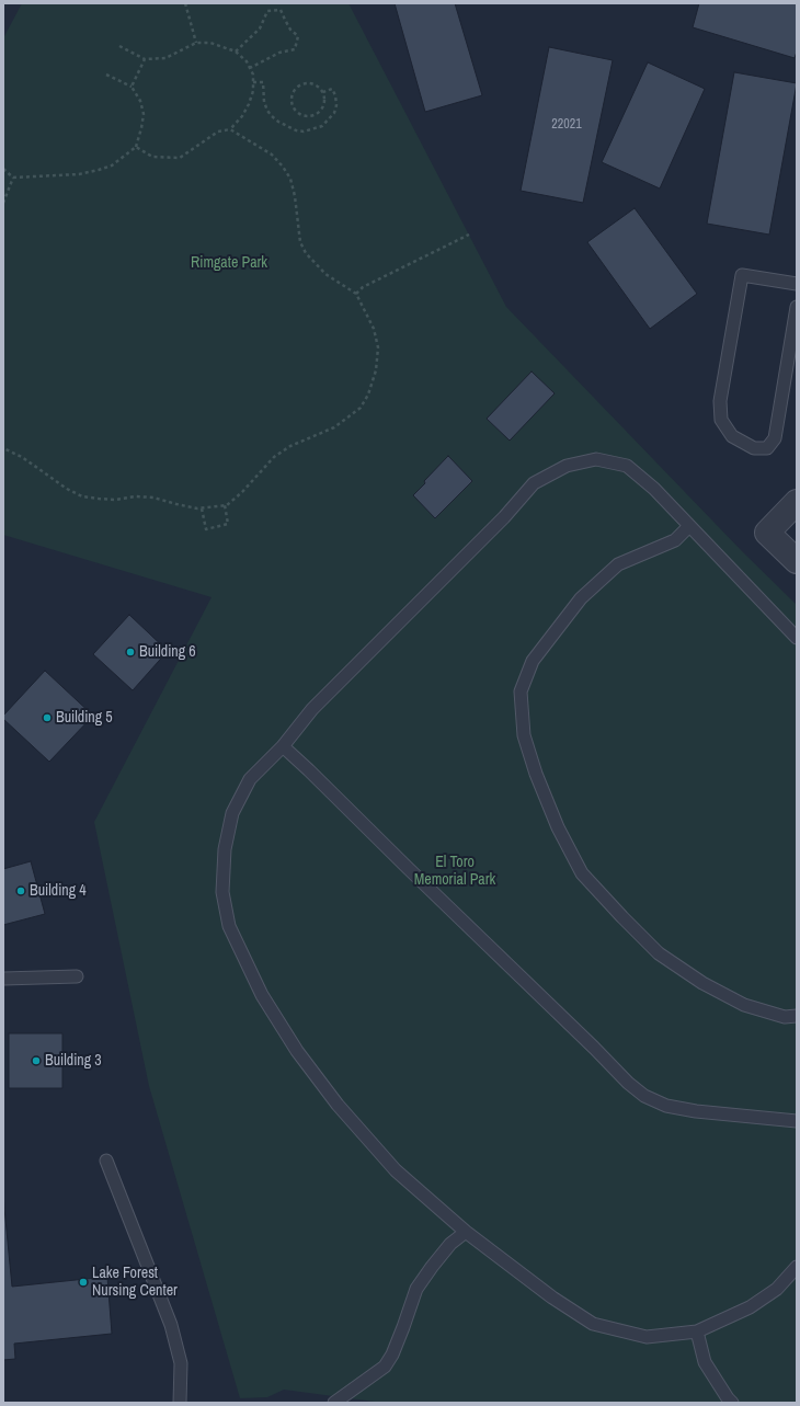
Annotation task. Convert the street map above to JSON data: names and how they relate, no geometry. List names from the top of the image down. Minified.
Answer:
{"parks":["Rimgate Park","El Toro Memorial Park"],"places":["Building 6","Building 5","Building 4","Building 3","Lake Forest Nursing Center"],"house_numbers":["22021"]}
